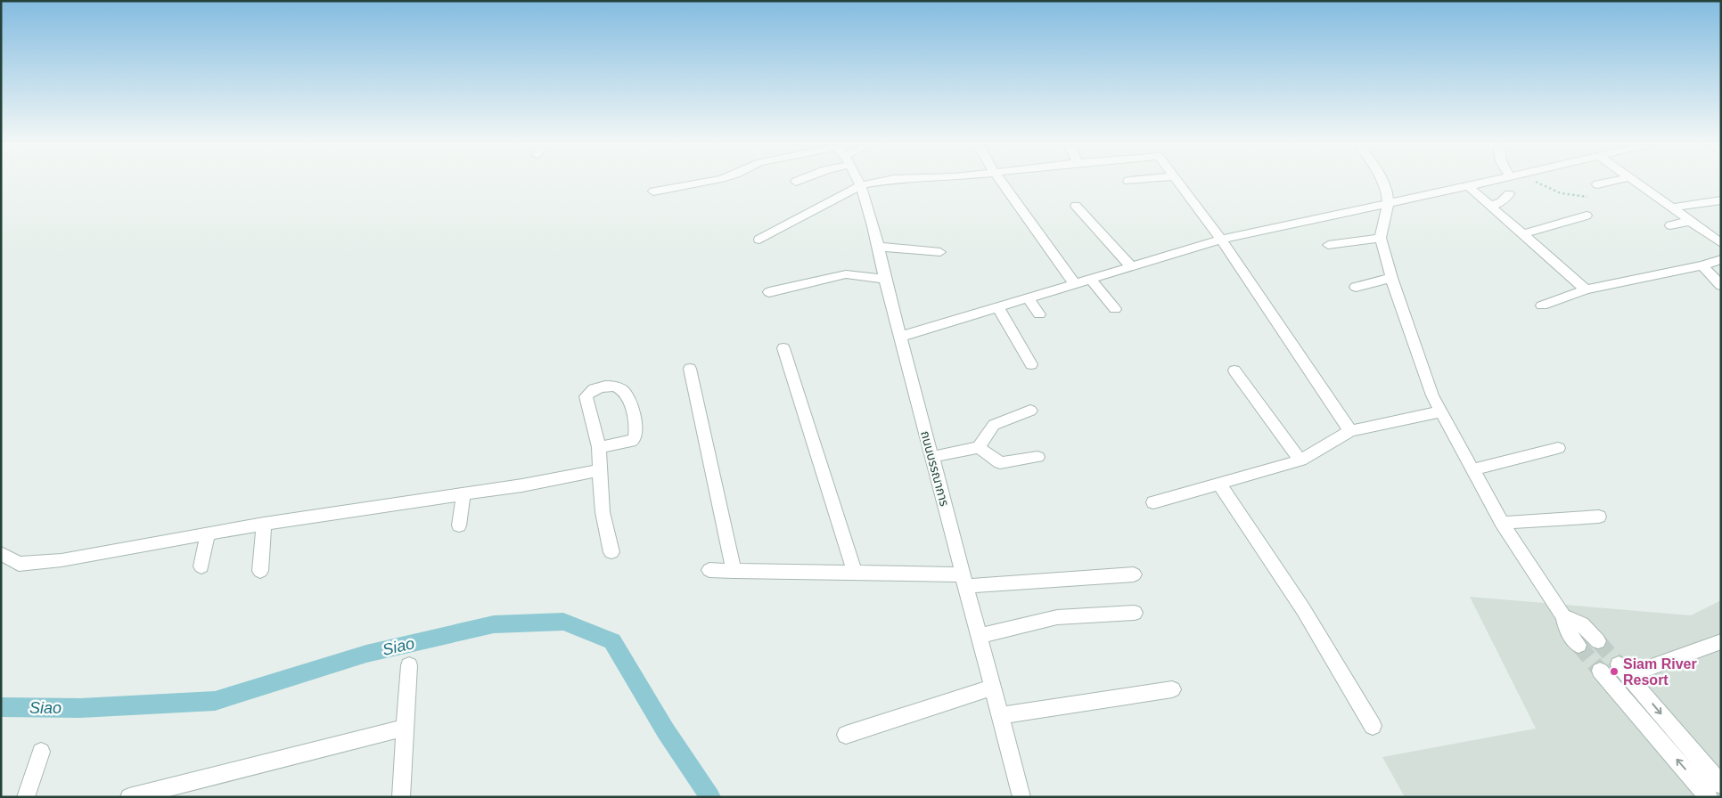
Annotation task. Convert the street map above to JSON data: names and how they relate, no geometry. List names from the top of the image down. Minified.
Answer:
{"streets":{"street":["ถนนบรรณาการ"]},"water":["Siao"],"places":["Siam River Resort"]}
